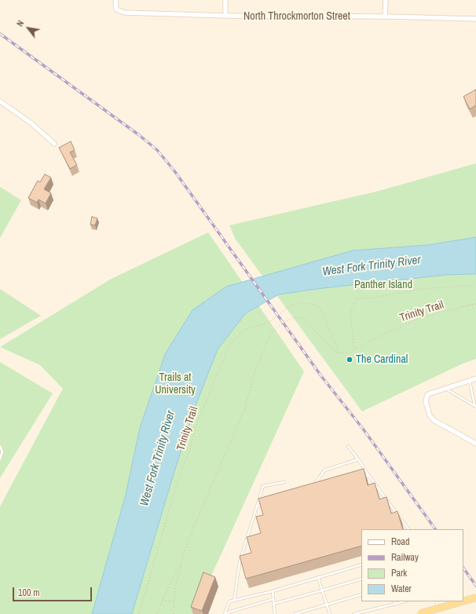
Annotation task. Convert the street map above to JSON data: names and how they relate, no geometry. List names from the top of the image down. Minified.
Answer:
{"streets":{"street":["North Throckmorton Street"],"path":["Trinity Trail"]},"water":["West Fork Trinity River"],"parks":["Panther Island","Trails at University"],"places":["The Cardinal"],"legend":["Road","Railway","Park","Water"],"scale_bar":"100 m","north":"top left"}
